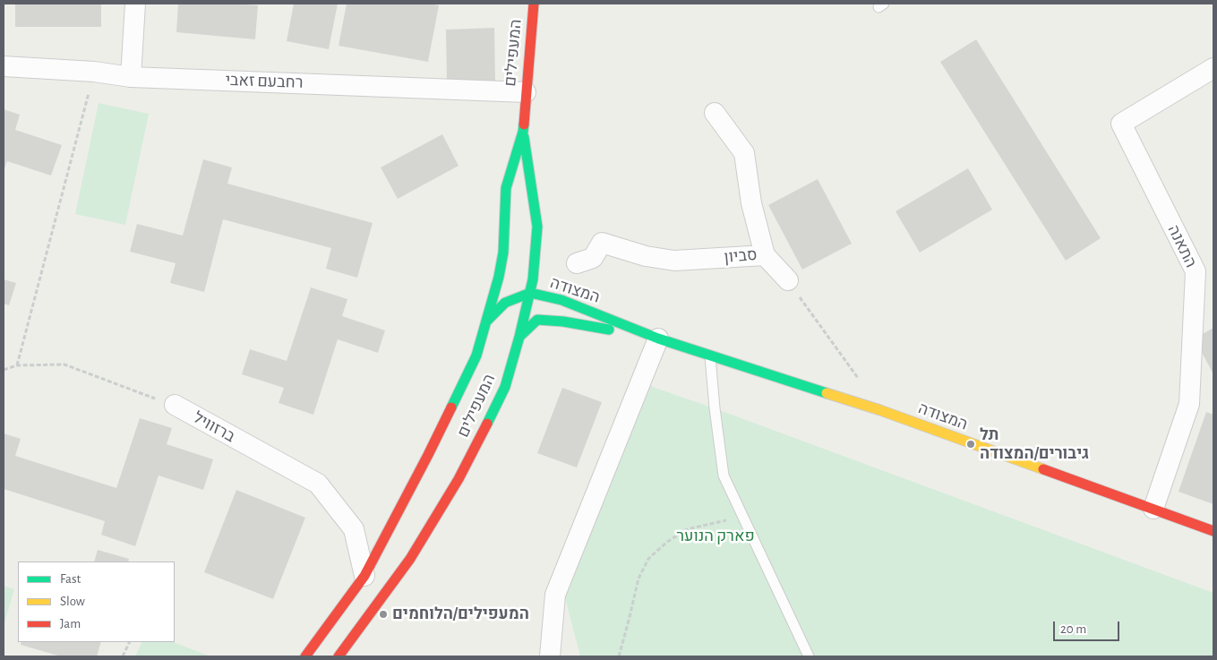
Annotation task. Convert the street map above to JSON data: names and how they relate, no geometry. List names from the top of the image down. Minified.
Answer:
{"streets":{"street":["המעפילים","רחבעם זאבי","התאנה","סביון","המצודה","ברזוויל"]},"crossings":[["המעפילים","רחבעם זאבי"],["המעפילים","המצודה"],["המעפילים","ברזוויל"],["התאנה","המצודה"]],"parks":["פארק הנוער"],"places":["תל גיבורים/המצודה","המעפילים/הלוחמים"],"legend":["Fast","Slow","Jam"],"scale_bar":"20 m"}
